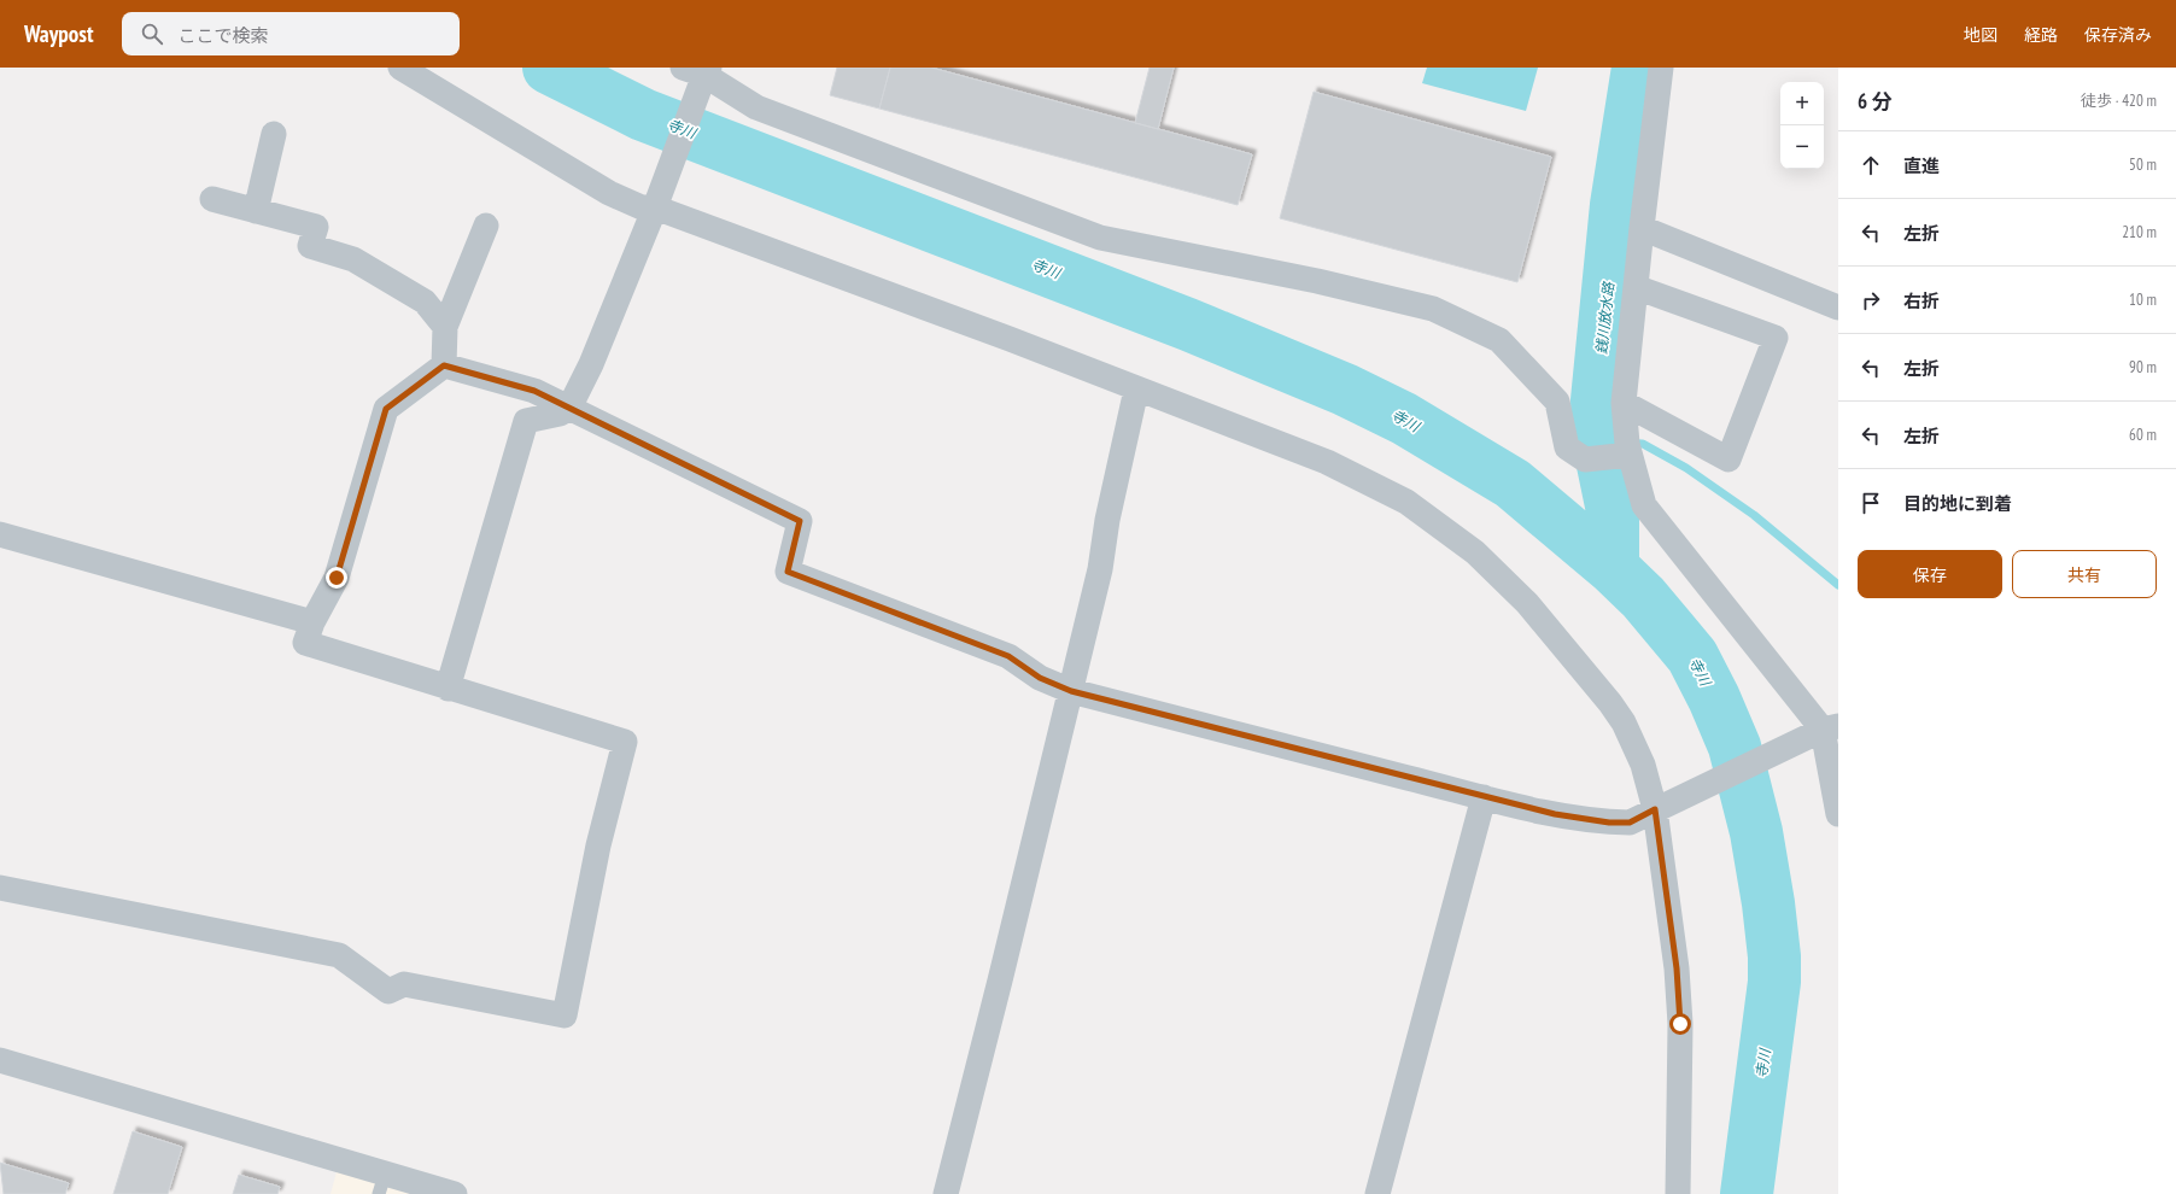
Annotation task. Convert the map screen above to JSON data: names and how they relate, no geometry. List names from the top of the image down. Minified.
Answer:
{"water":["寺川","銭川放水路"],"page":{"header":"Waypost","search":"ここで検索","nav":["地図","経路","保存済み"],"heading":["6 分","徒歩 · 420 m"],"map_buttons":["+","−"],"list":[["直進","50 m"],["左折","210 m"],["右折","10 m"],["左折","90 m"],["左折","60 m"],"目的地に到着"],"buttons":["保存","共有"]}}
